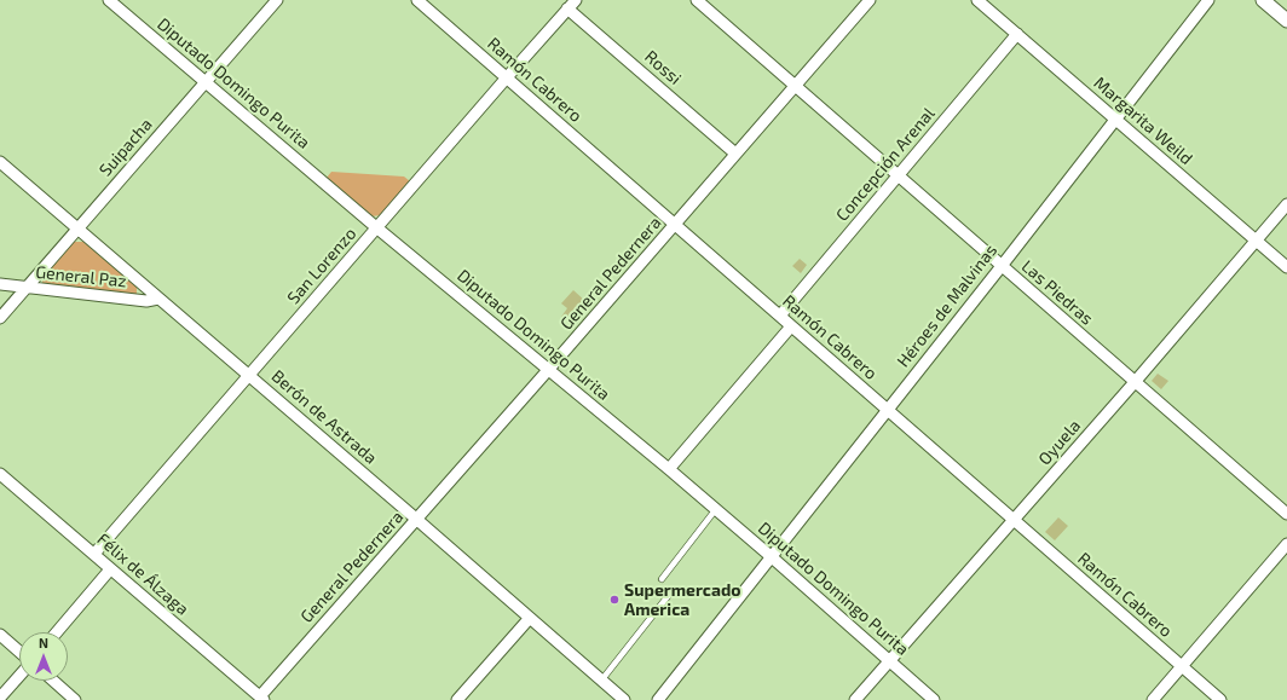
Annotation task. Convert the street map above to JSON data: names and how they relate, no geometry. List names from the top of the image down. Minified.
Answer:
{"streets":{"street":["Rossi","Ramón Cabrero","Diputado Domingo Purita","Margarita Weild","Suipacha","Concepción Arenal","San Lorenzo","General Pedernera","General Paz","Las Piedras","Héroes de Malvinas","Berón de Astrada","Oyuela","Félix de Álzaga"]},"crossings":[["Rossi","San Lorenzo"],["Rossi","General Pedernera"],["Ramón Cabrero","Concepción Arenal"],["Ramón Cabrero","San Lorenzo"],["Ramón Cabrero","General Pedernera"],["Ramón Cabrero","Héroes de Malvinas"],["Ramón Cabrero","Oyuela"],["Diputado Domingo Purita","Suipacha"],["Diputado Domingo Purita","San Lorenzo"],["Diputado Domingo Purita","General Pedernera"],["Diputado Domingo Purita","Héroes de Malvinas"],["Diputado Domingo Purita","Oyuela"],["Margarita Weild","Concepción Arenal"],["Margarita Weild","Héroes de Malvinas"],["Margarita Weild","Oyuela"],["Suipacha","General Paz"],["Suipacha","Berón de Astrada"],["Concepción Arenal","Las Piedras"],["San Lorenzo","Berón de Astrada"],["San Lorenzo","Félix de Álzaga"],["General Pedernera","Las Piedras"],["General Pedernera","Berón de Astrada"],["General Pedernera","Félix de Álzaga"],["General Paz","Berón de Astrada"],["Las Piedras","Héroes de Malvinas"],["Las Piedras","Oyuela"]],"places":["Supermercado America"],"north":"top"}
